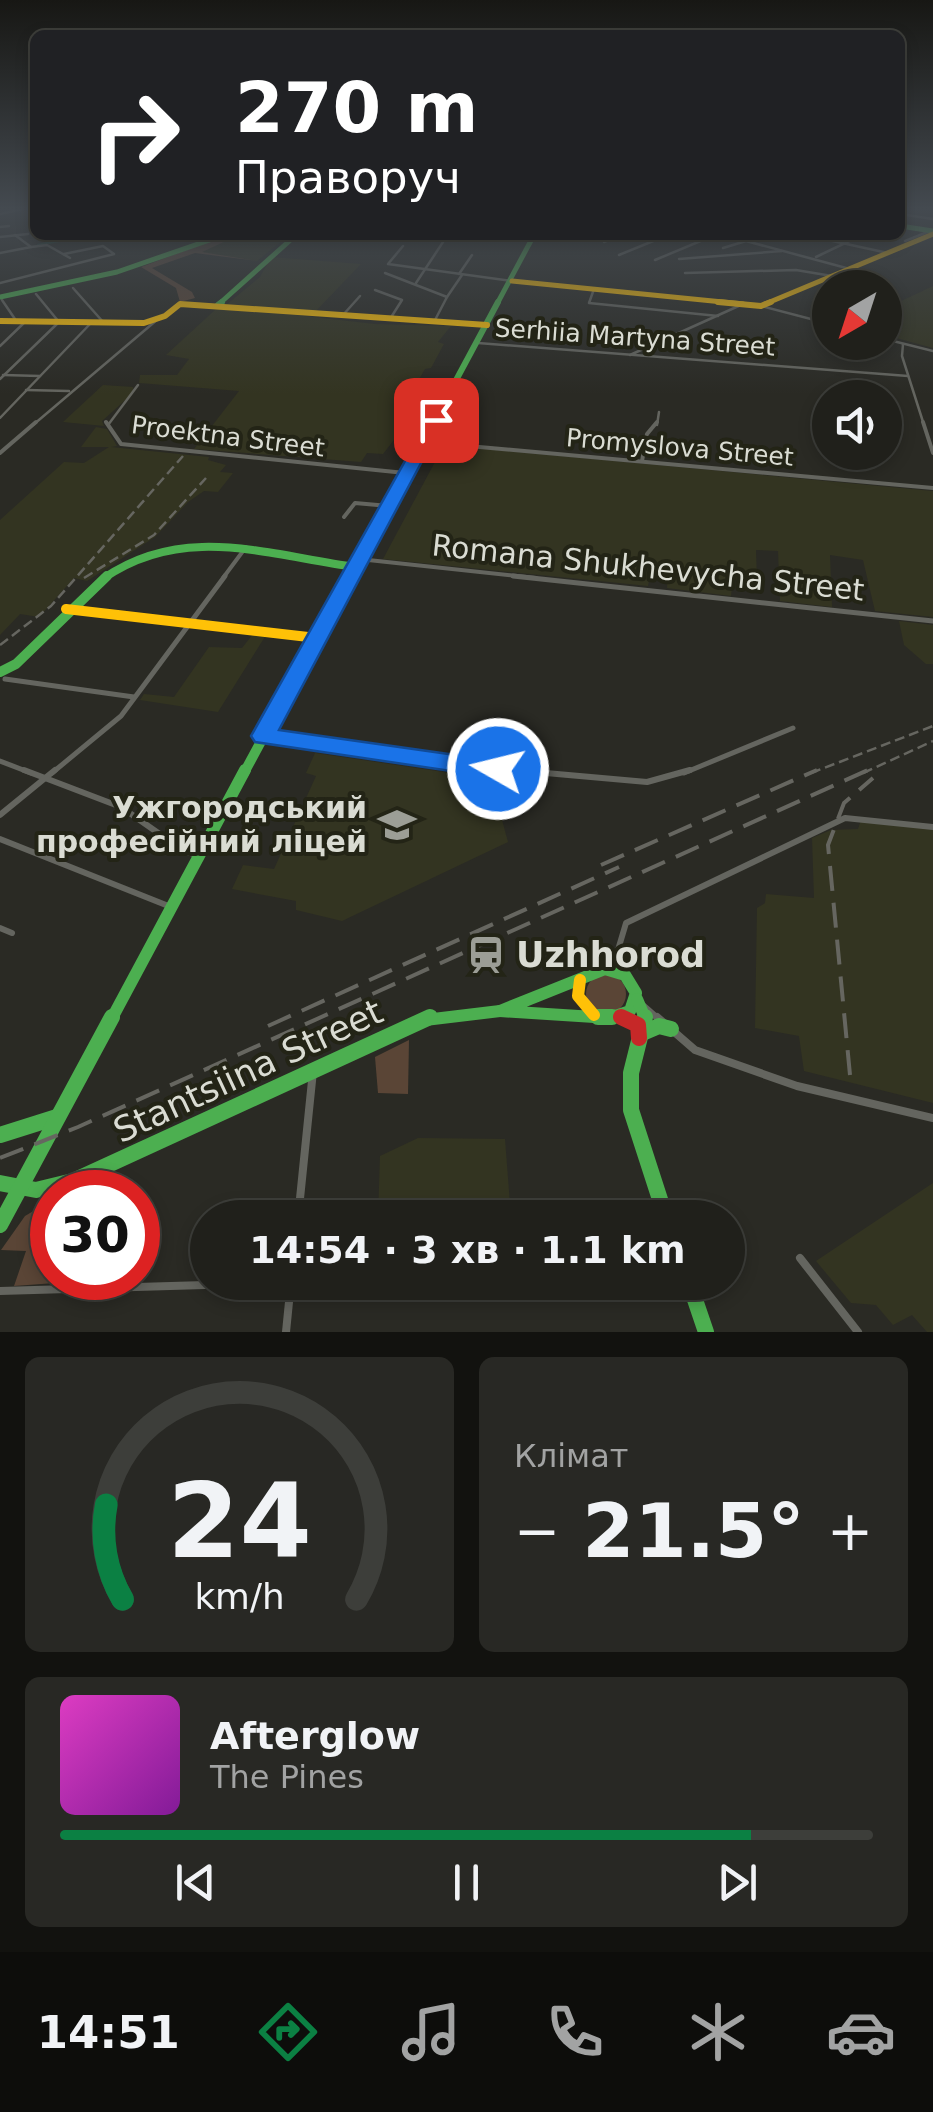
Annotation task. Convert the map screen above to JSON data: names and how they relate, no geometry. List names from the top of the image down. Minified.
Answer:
{"streets":{"main road":["Stantsiina Street"],"street":["Serhiia Martyna Street","Proektna Street","Promyslova Street","Romana Shukhevycha Street"]},"places":{"school or university":["Ужгородський професійний ліцей"],"station":["Uzhhorod"]},"north":"bottom left","page":{"turn":["270 m","Праворуч"],"limit":"30","trip":"14:54 · 3 хв · 1.1 km","tile":"Клімат","heat":["−","21.5°","+"],"song":["Afterglow","The Pines"],"tabs":"14:51","gauge":["24","km/h"]}}
